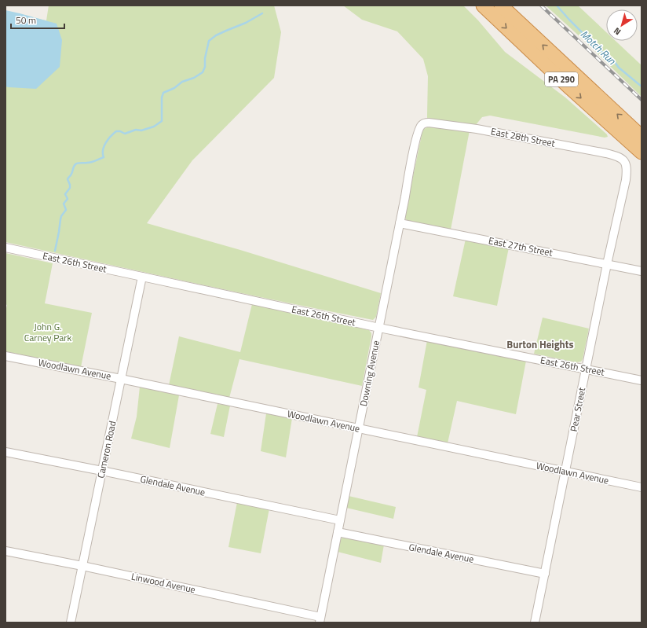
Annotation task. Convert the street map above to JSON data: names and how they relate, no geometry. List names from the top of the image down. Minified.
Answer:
{"streets":{"highway":["PA 290"],"street":["East 28th Street","East 27th Street","East 26th Street","Woodlawn Avenue","Downing Avenue","Pear Street","Cameron Road","Glendale Avenue","Linwood Avenue"]},"crossings":[["East 28th Street","Downing Avenue"],["East 28th Street","Pear Street"],["East 27th Street","Downing Avenue"],["East 27th Street","Pear Street"],["East 26th Street","Downing Avenue"],["East 26th Street","Pear Street"],["East 26th Street","Cameron Road"],["Woodlawn Avenue","Downing Avenue"],["Woodlawn Avenue","Pear Street"],["Woodlawn Avenue","Cameron Road"],["Downing Avenue","Glendale Avenue"],["Downing Avenue","Linwood Avenue"],["Pear Street","Glendale Avenue"],["Cameron Road","Glendale Avenue"],["Cameron Road","Linwood Avenue"]],"districts":["Burton Heights"],"water":["Motch Run"],"parks":["John G. Carney Park"],"scale_bar":"50 m","north":"bottom left"}
